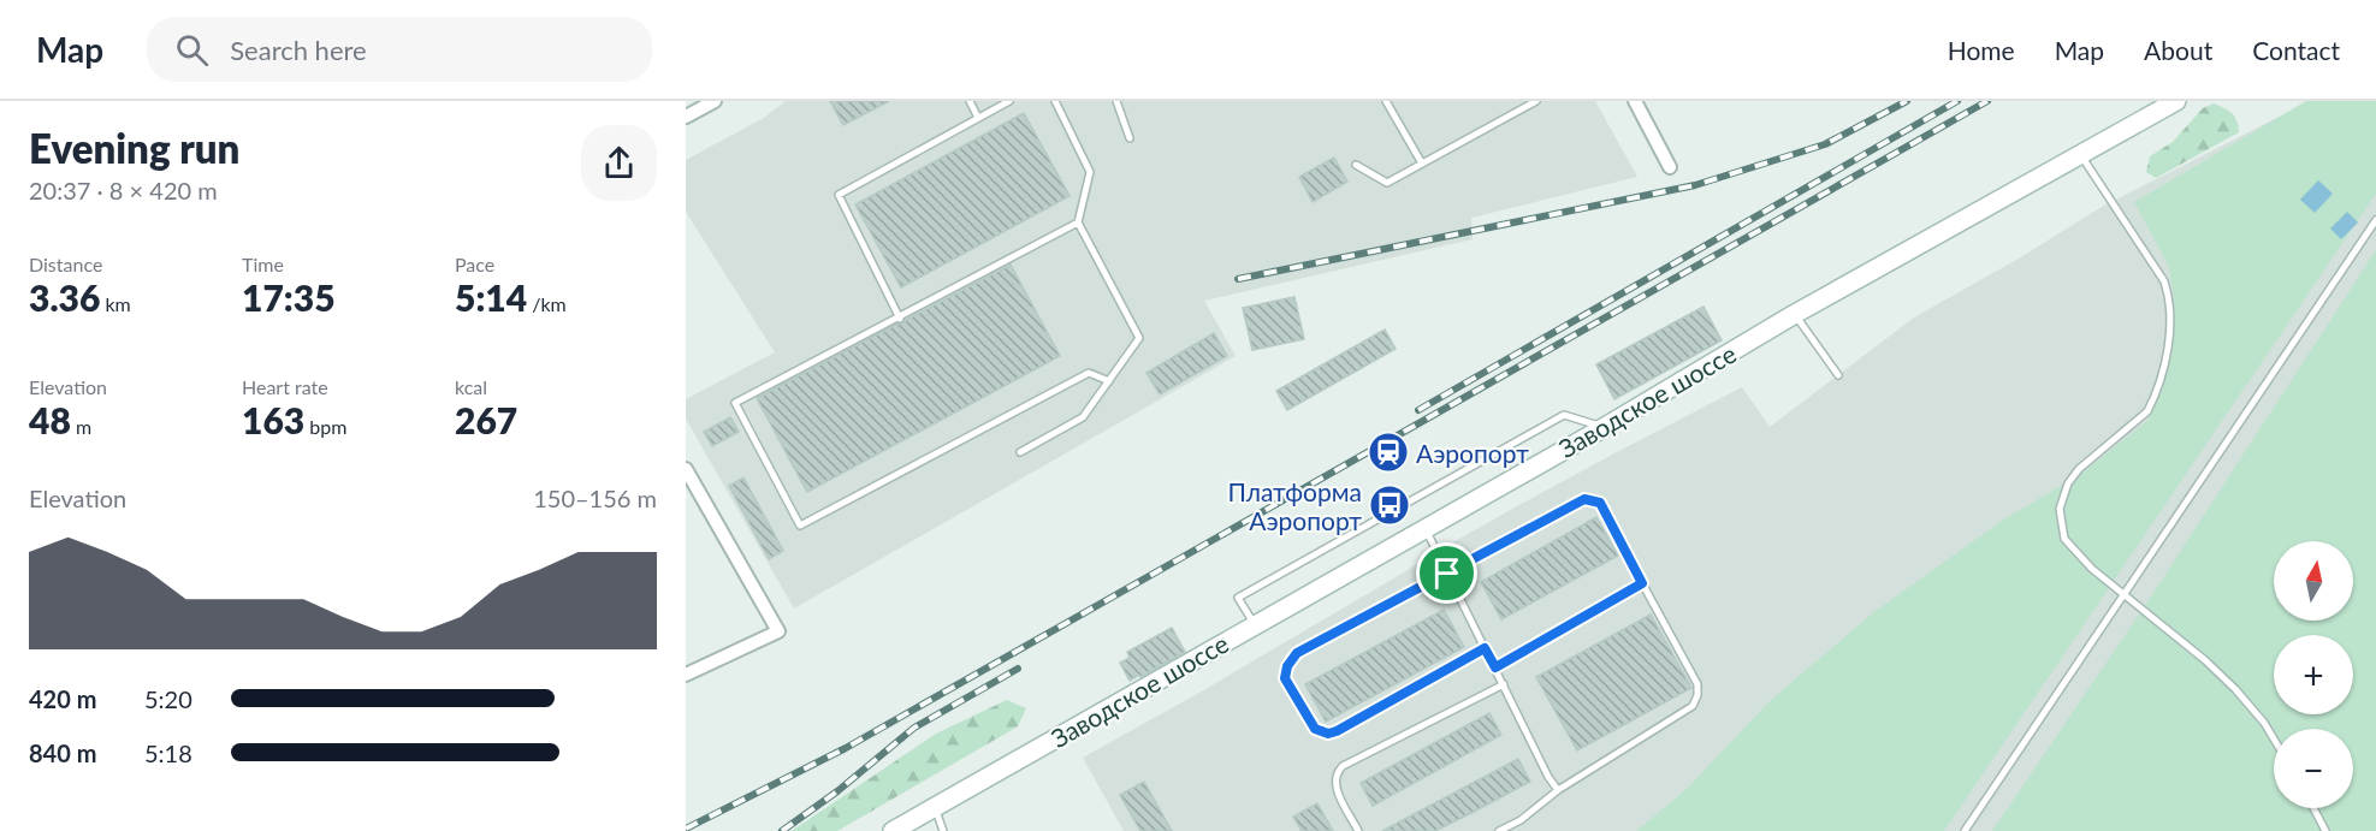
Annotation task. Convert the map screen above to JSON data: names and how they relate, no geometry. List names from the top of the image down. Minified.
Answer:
{"streets":{"street":["Заводское шоссе"]},"places":{"station":["Аэропорт"],"bus stop":["Платформа Аэропорт"]},"north":"top","page":{"header":"Map","search":"Search here","nav":["Home","Map","About","Contact"],"heading":["Evening run","20:37 · 8 × 420 m"],"stats":[["Distance","3.36 km"],["Time","17:35"],["Pace","5:14 /km"],["Elevation","48 m"],["Heart rate","163 bpm"],["kcal","267"]],"chart":["Elevation","150–156 m"],"map_buttons":["+","−"],"list":[{"name":"420 m","note":"5:20"},{"name":"840 m","note":"5:18"}]}}
